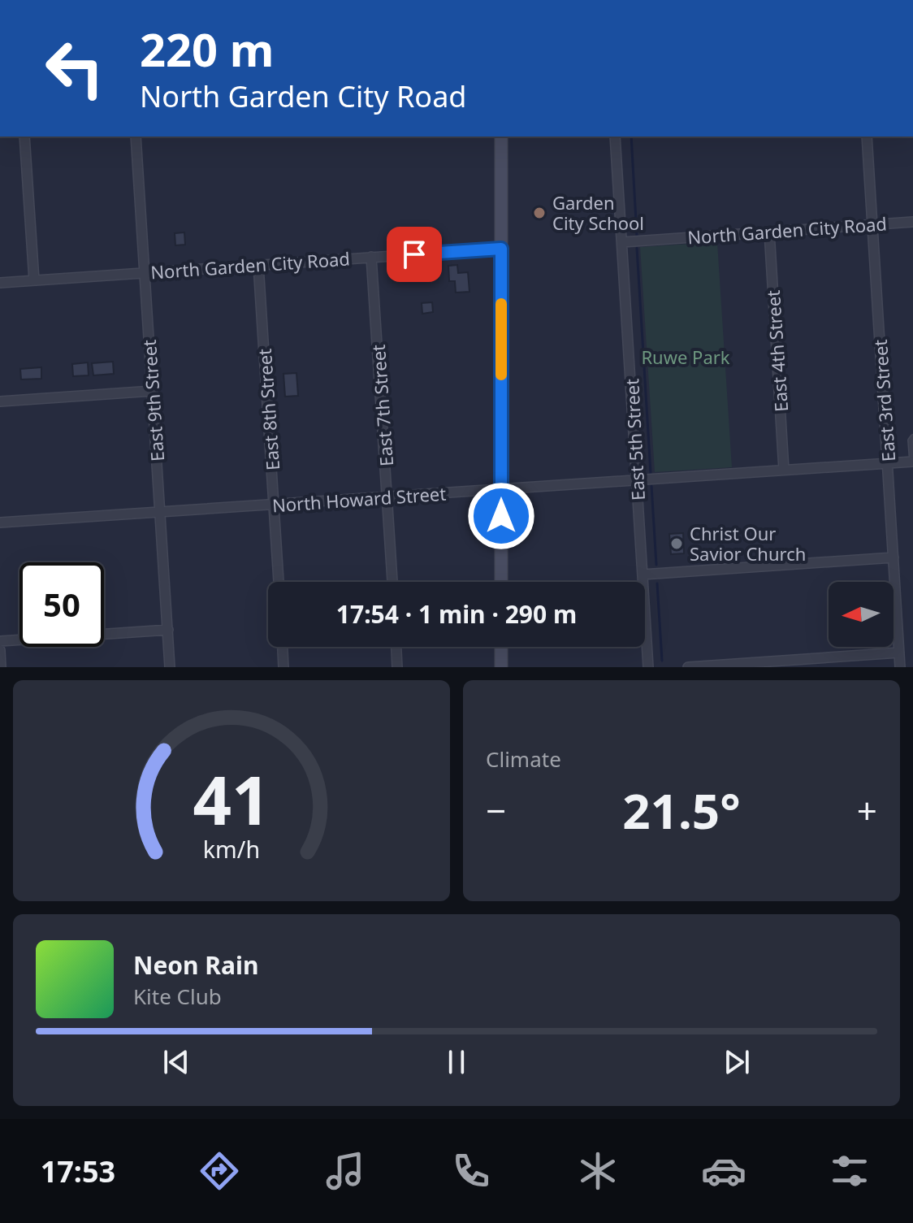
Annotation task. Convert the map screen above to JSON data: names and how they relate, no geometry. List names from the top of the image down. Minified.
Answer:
{"streets":{"street":["North Garden City Road","East 4th Street","East 9th Street","East 3rd Street","East 7th Street","East 8th Street","East 5th Street","North Howard Street"]},"crossings":[["North Garden City Road","East 4th Street"],["North Garden City Road","East 9th Street"],["North Garden City Road","East 3rd Street"],["North Garden City Road","East 7th Street"],["North Garden City Road","East 8th Street"],["North Garden City Road","East 5th Street"],["East 4th Street","North Howard Street"],["East 9th Street","North Howard Street"],["East 3rd Street","North Howard Street"],["East 7th Street","North Howard Street"],["East 8th Street","North Howard Street"],["East 5th Street","North Howard Street"]],"parks":["Ruwe Park"],"places":["Garden City School","Christ Our Savior Church"],"north":"left","page":{"turn":["220 m","North Garden City Road"],"limit":"50","trip":"17:54 · 1 min · 290 m","tile":"Climate","heat":["−","21.5°","+"],"song":["Neon Rain","Kite Club"],"tabs":"17:53","gauge":["41","km/h"]}}
